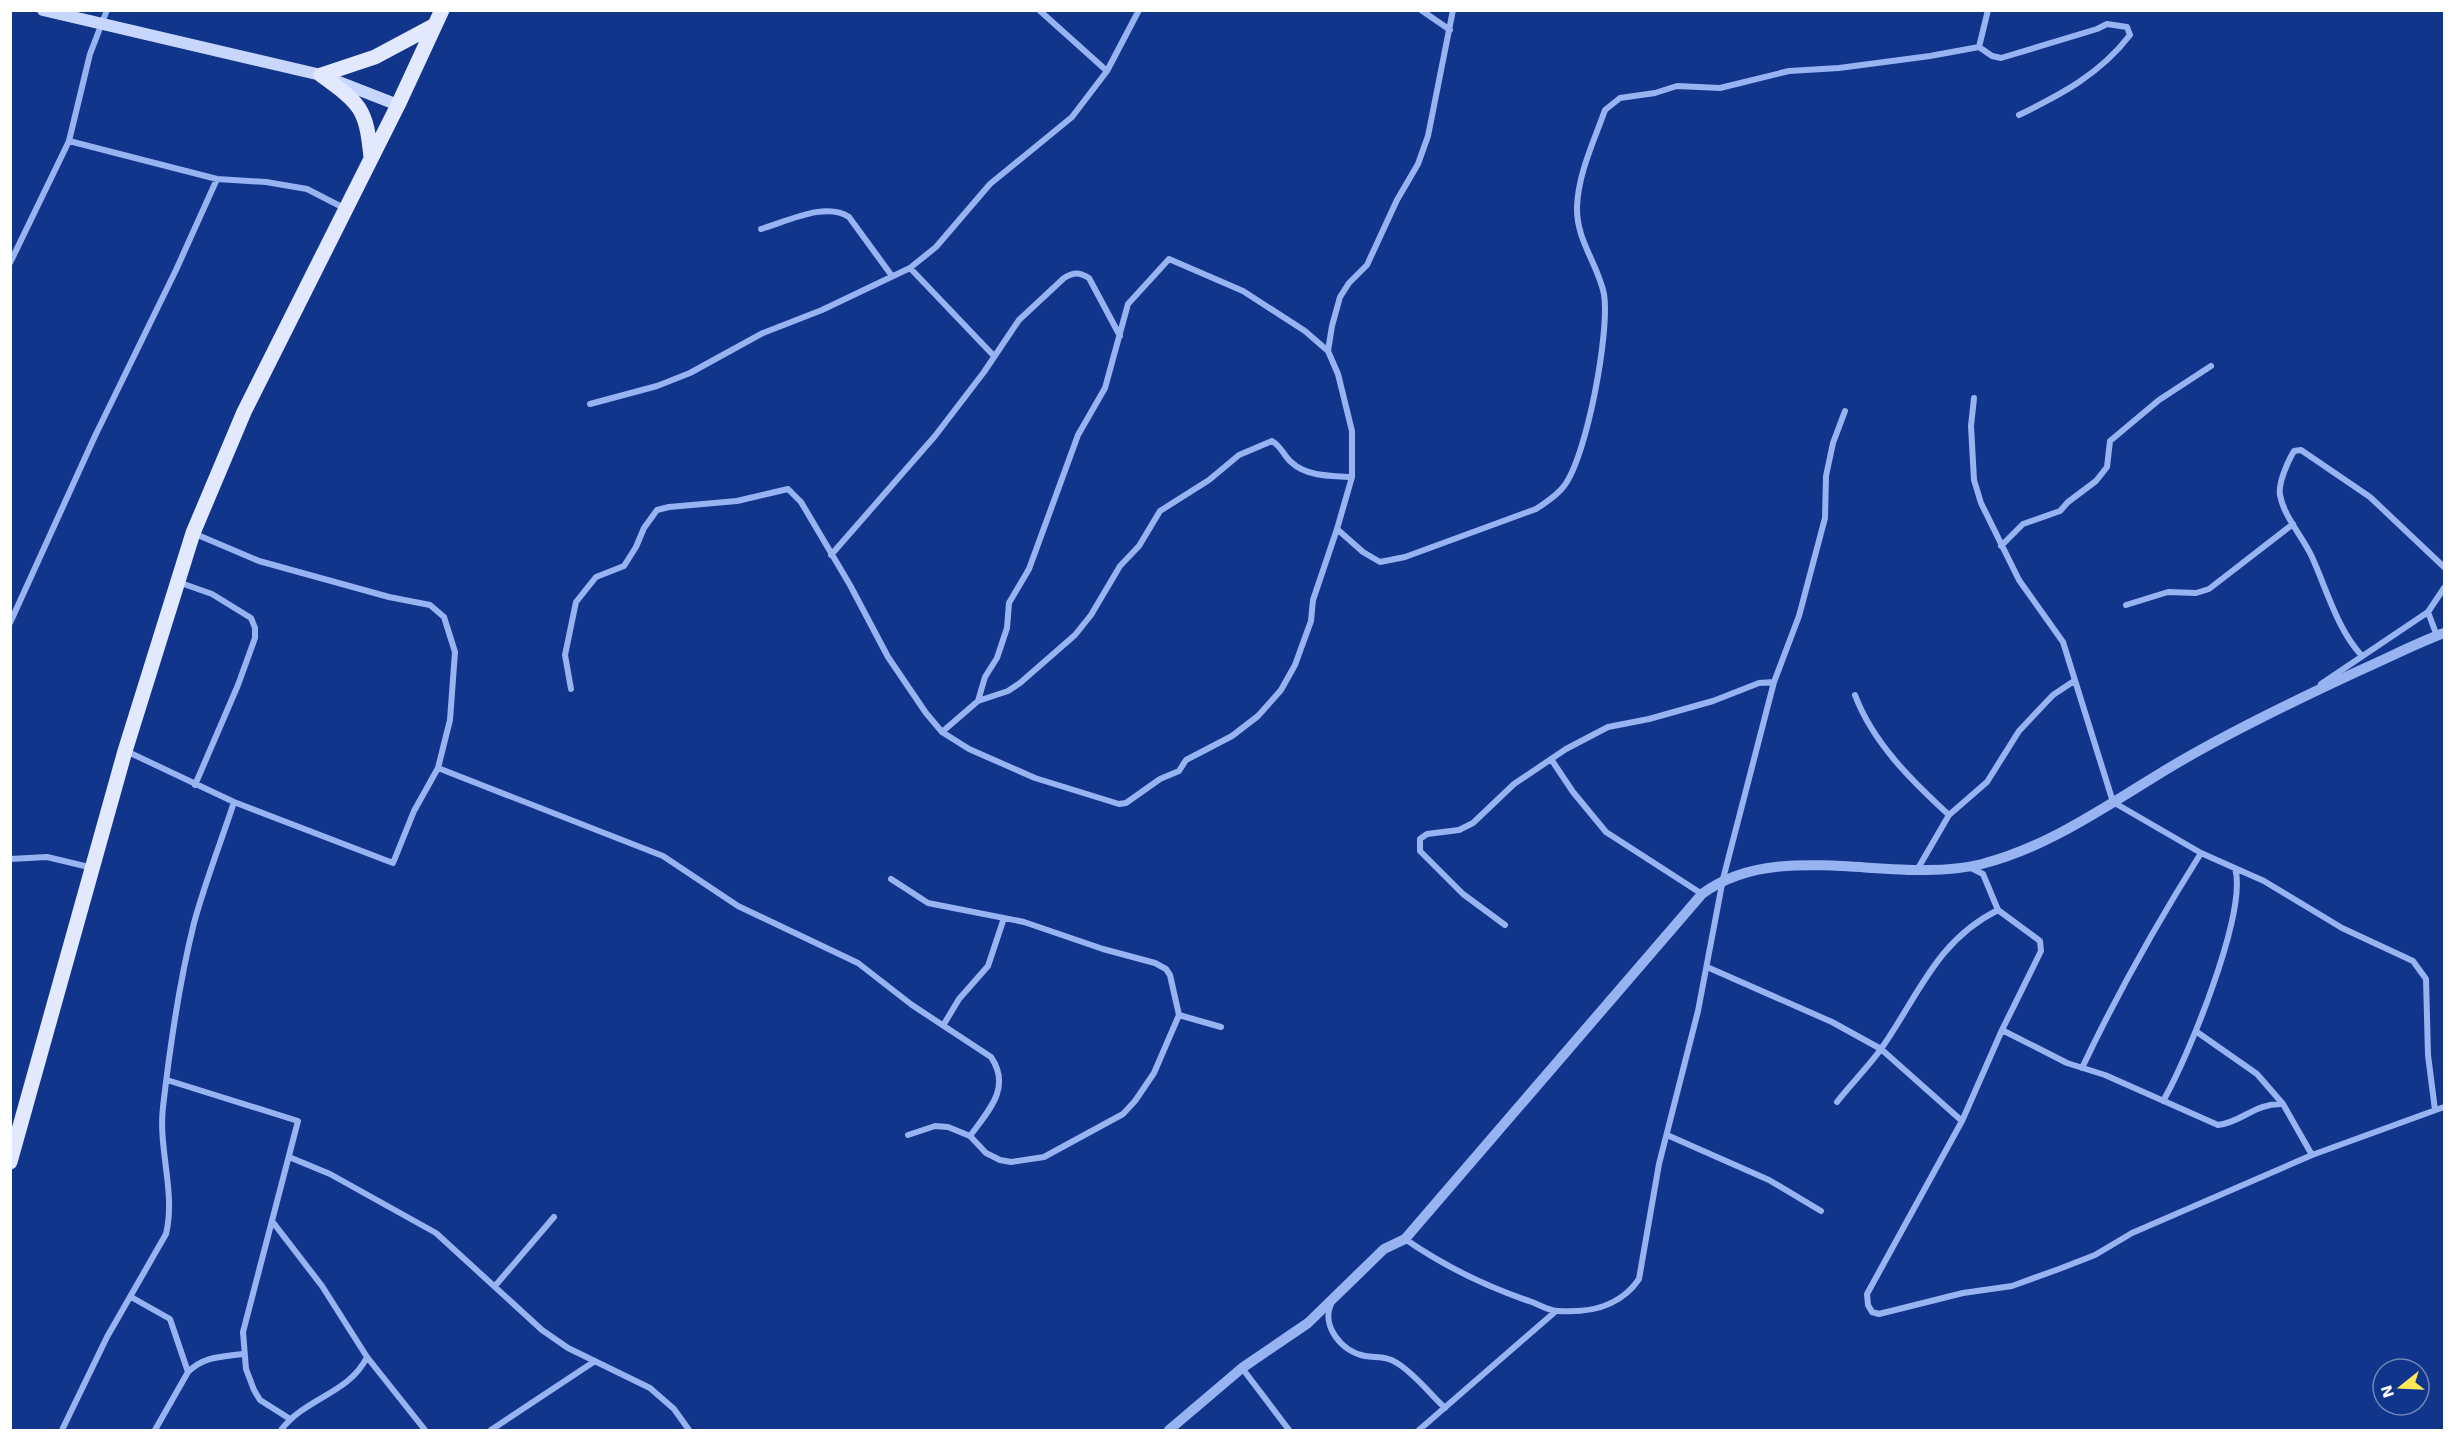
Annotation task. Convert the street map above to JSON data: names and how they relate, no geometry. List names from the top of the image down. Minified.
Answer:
{"north":"left"}
